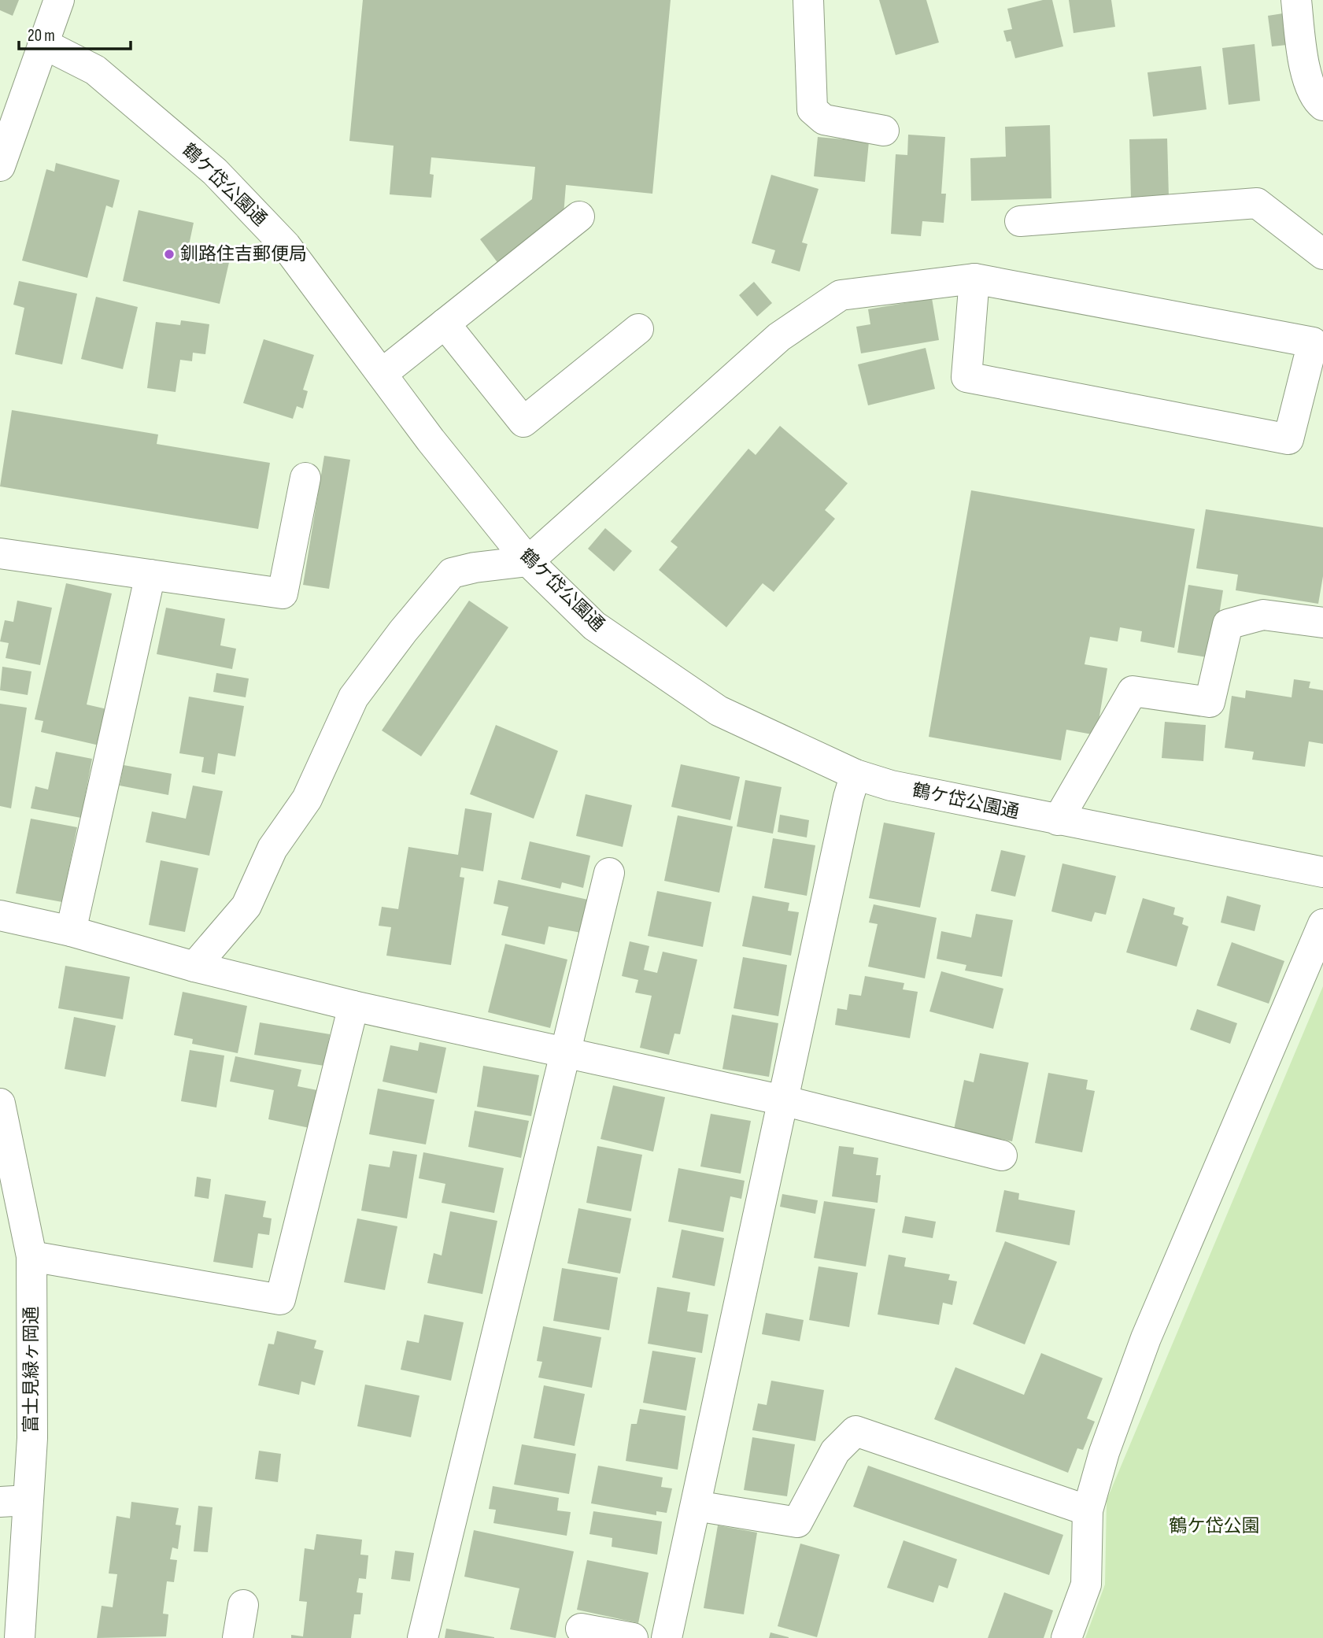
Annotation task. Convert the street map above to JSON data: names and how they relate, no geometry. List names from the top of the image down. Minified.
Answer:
{"streets":{"street":["鶴ケ岱公園通","富士見緑ヶ岡通"]},"parks":["鶴ケ岱公園"],"places":["釧路住吉郵便局"],"scale_bar":"20 m"}
